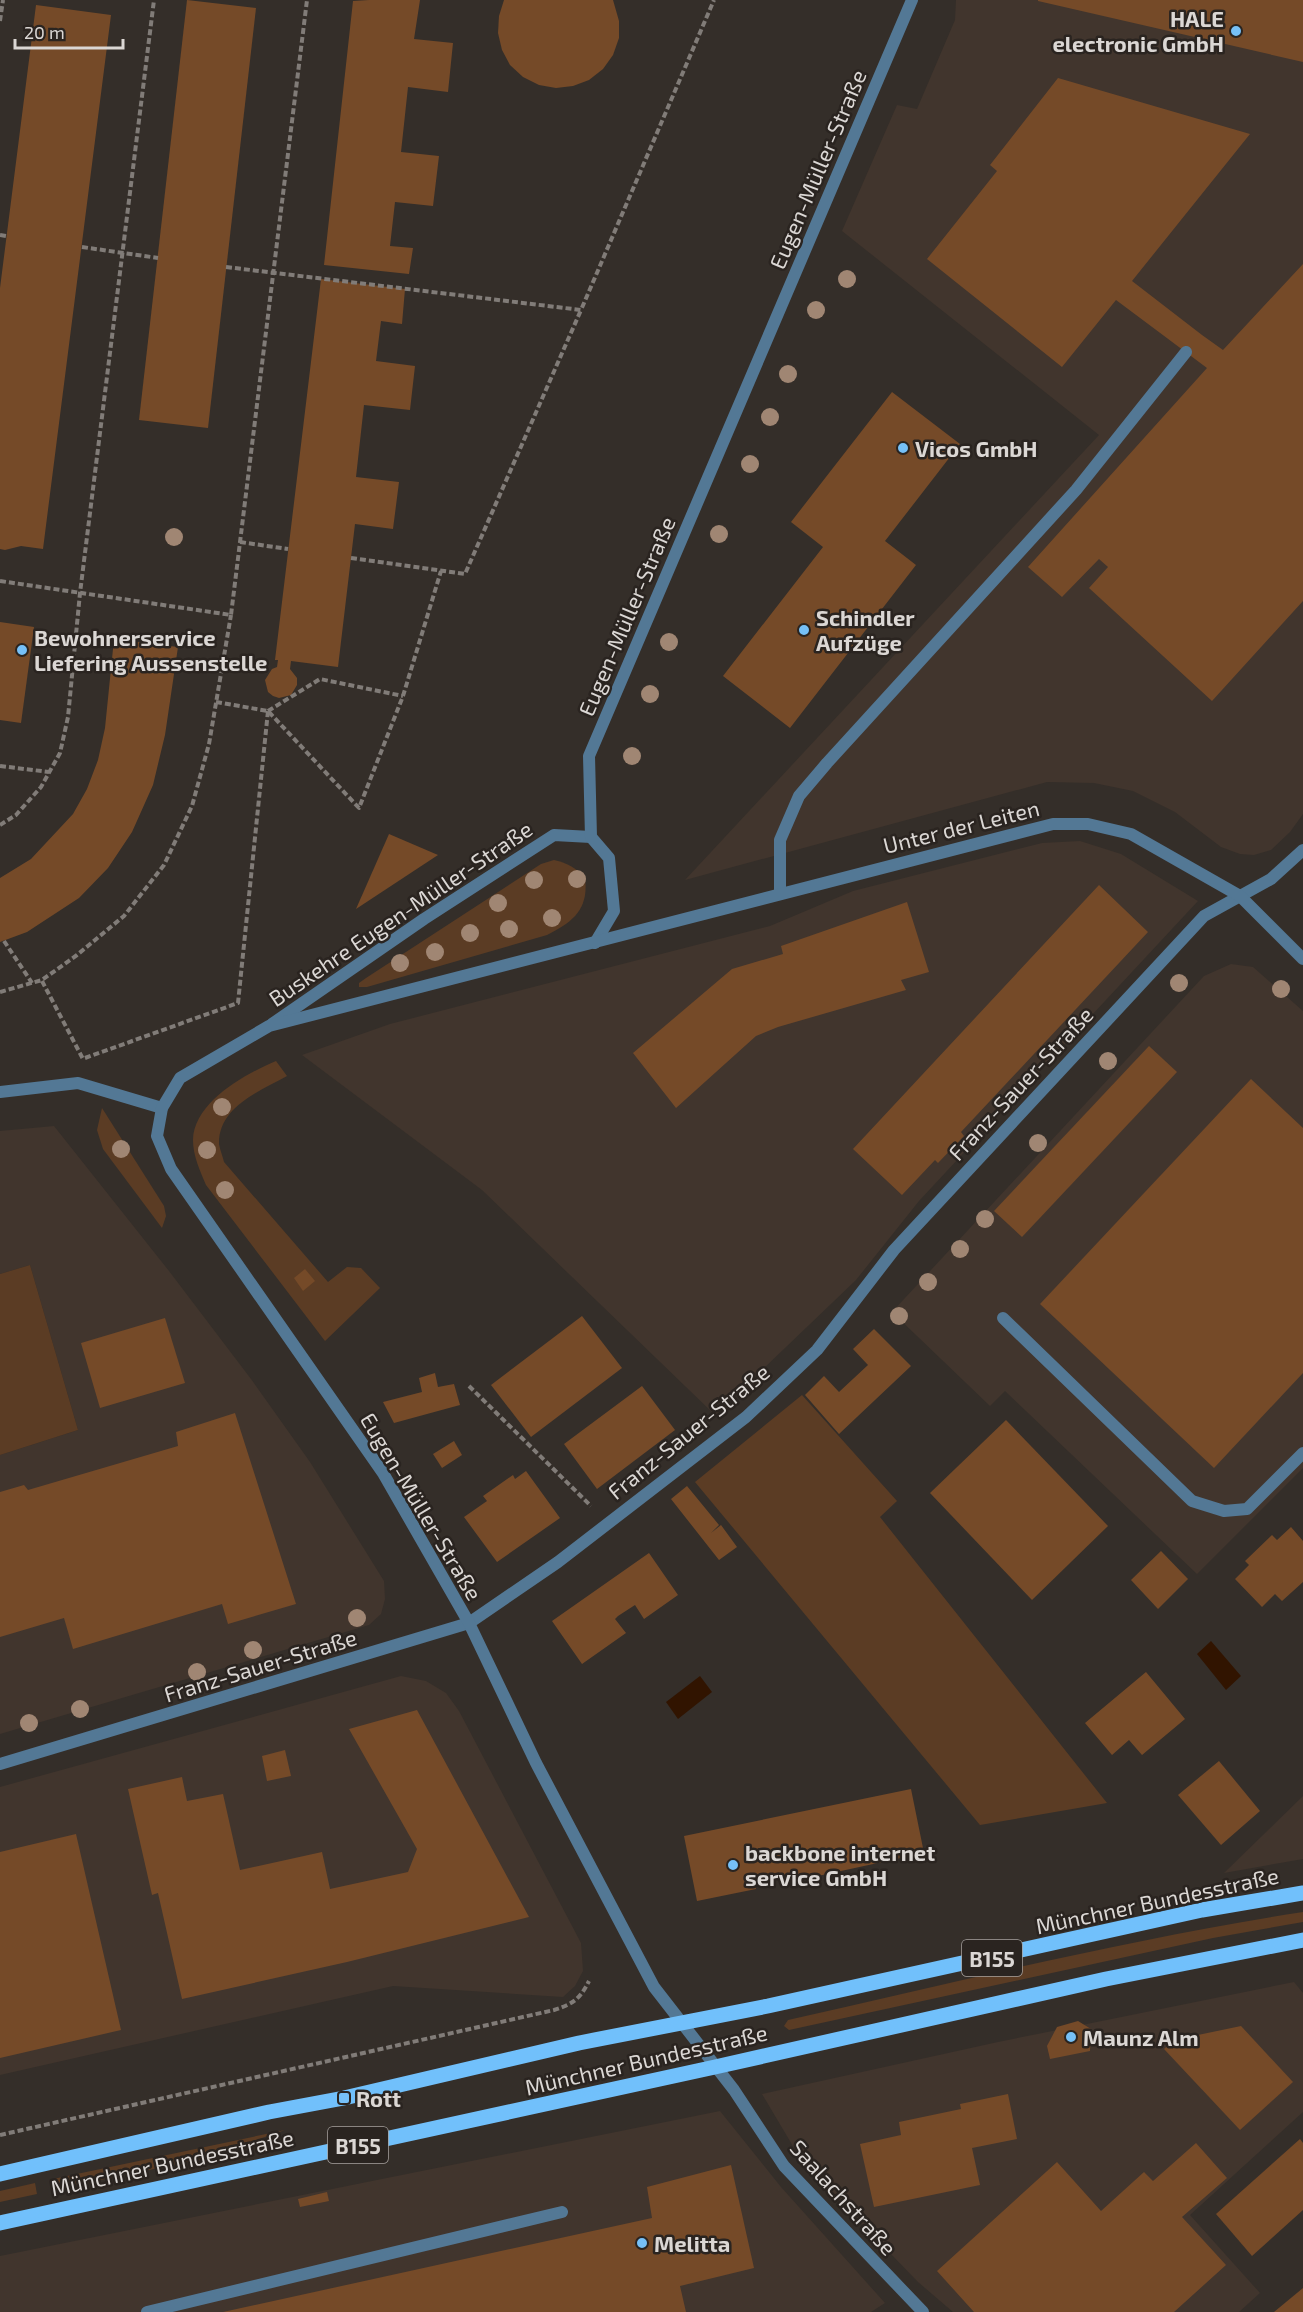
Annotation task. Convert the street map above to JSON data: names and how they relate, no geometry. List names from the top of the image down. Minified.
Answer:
{"streets":{"main road":["Münchner Bundesstraße","B155"],"street":["Eugen-Müller-Straße","Unter der Leiten","Buskehre Eugen-Müller-Straße","Franz-Sauer-Straße","Saalachstraße"]},"crossings":[["Eugen-Müller-Straße","Buskehre Eugen-Müller-Straße"],["Eugen-Müller-Straße","Franz-Sauer-Straße"],["Eugen-Müller-Straße","Münchner Bundesstraße"],["Eugen-Müller-Straße","Saalachstraße"],["Unter der Leiten","Franz-Sauer-Straße"],["Münchner Bundesstraße","Saalachstraße"]],"places":{"other":["HALE electronic GmbH","Vicos GmbH","Schindler Aufzüge","Bewohnerservice Liefering Aussenstelle","backbone internet service GmbH","Maunz Alm","Melitta"],"transit":["Rott"]},"scale_bar":"20 m"}
